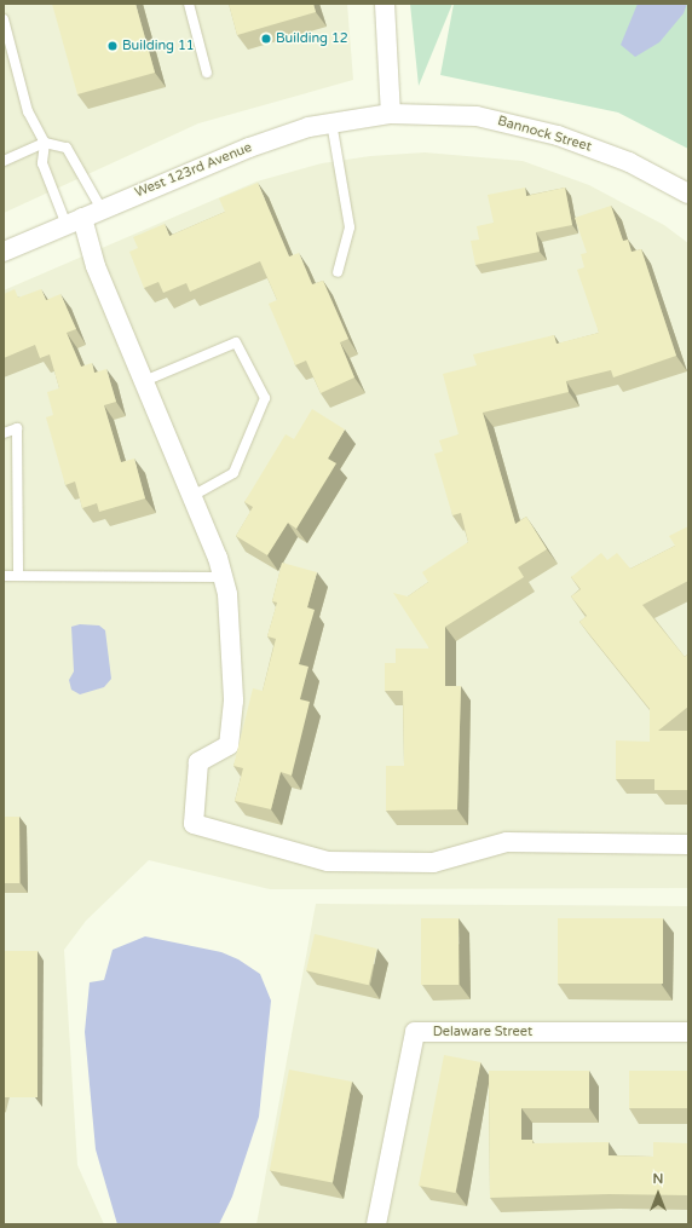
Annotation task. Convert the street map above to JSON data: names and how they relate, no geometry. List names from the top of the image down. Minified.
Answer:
{"streets":{"street":["Bannock Street","West 123rd Avenue","Delaware Street"]},"crossings":[["Bannock Street","West 123rd Avenue"]],"places":["Building 12","Building 11"],"north":"top"}
